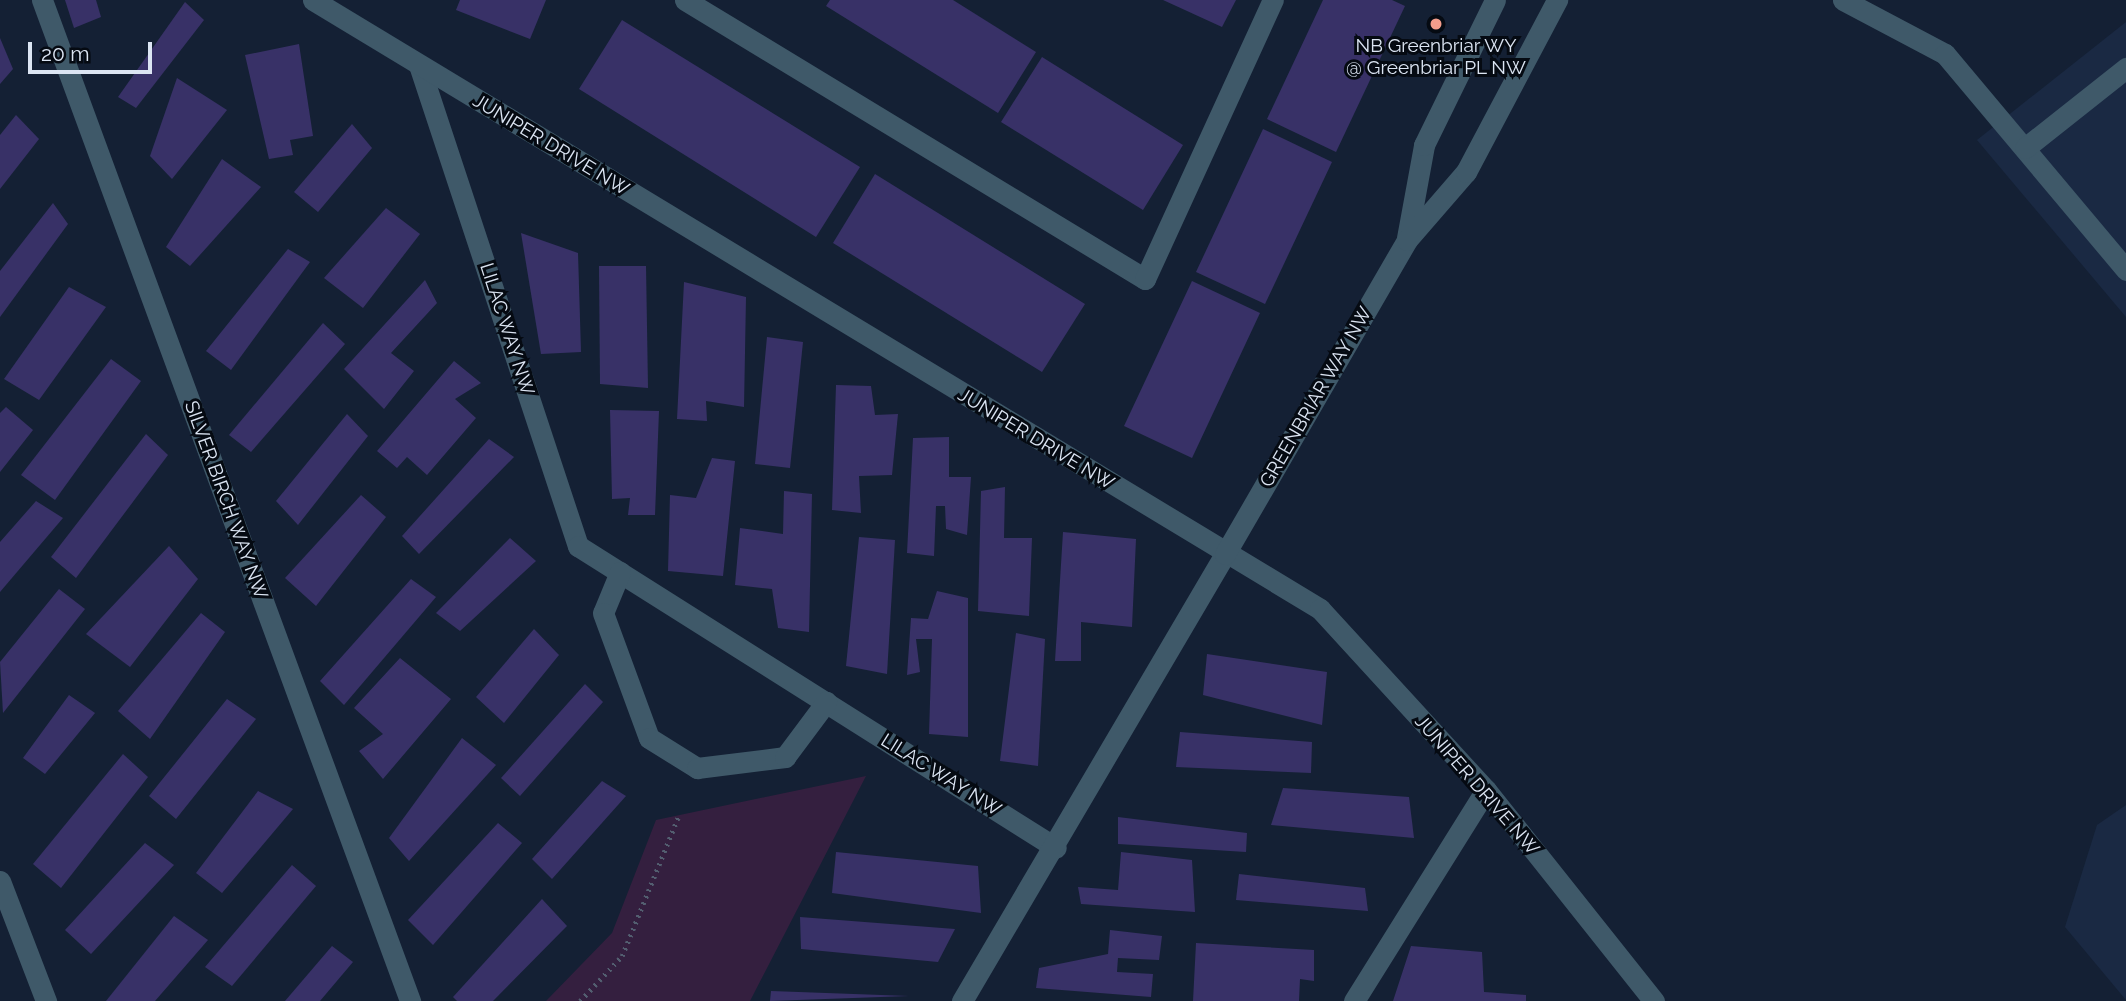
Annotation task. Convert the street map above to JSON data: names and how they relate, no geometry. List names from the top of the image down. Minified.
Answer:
{"streets":{"street":["JUNIPER DRIVE NW","LILAC WAY NW","GREENBRIAR WAY NW","SILVER BIRCH WAY NW"]},"crossings":[["JUNIPER DRIVE NW","LILAC WAY NW"],["JUNIPER DRIVE NW","GREENBRIAR WAY NW"],["LILAC WAY NW","GREENBRIAR WAY NW"]],"places":["NB Greenbriar WY @ Greenbriar PL NW"],"scale_bar":"20 m"}
